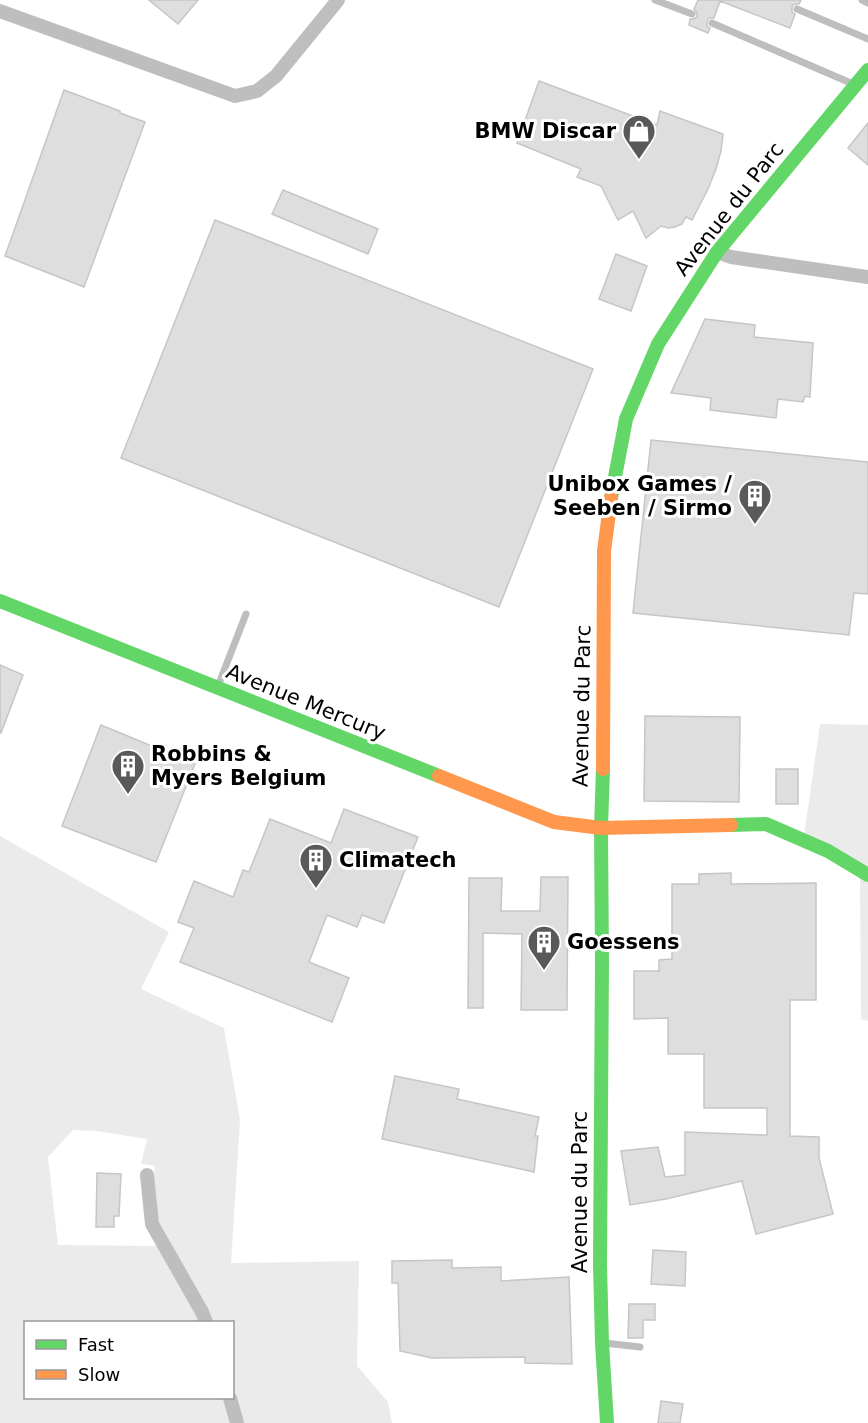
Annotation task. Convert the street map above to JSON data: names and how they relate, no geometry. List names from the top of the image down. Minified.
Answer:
{"streets":{"street":["Avenue du Parc","Avenue Mercury"]},"crossings":[["Avenue du Parc","Avenue Mercury"]],"places":{"shop":["BMW Discar"],"building":["Unibox Games / Seeben / Sirmo","Robbins & Myers Belgium","Climatech","Goessens"]},"legend":["Fast","Slow"]}
